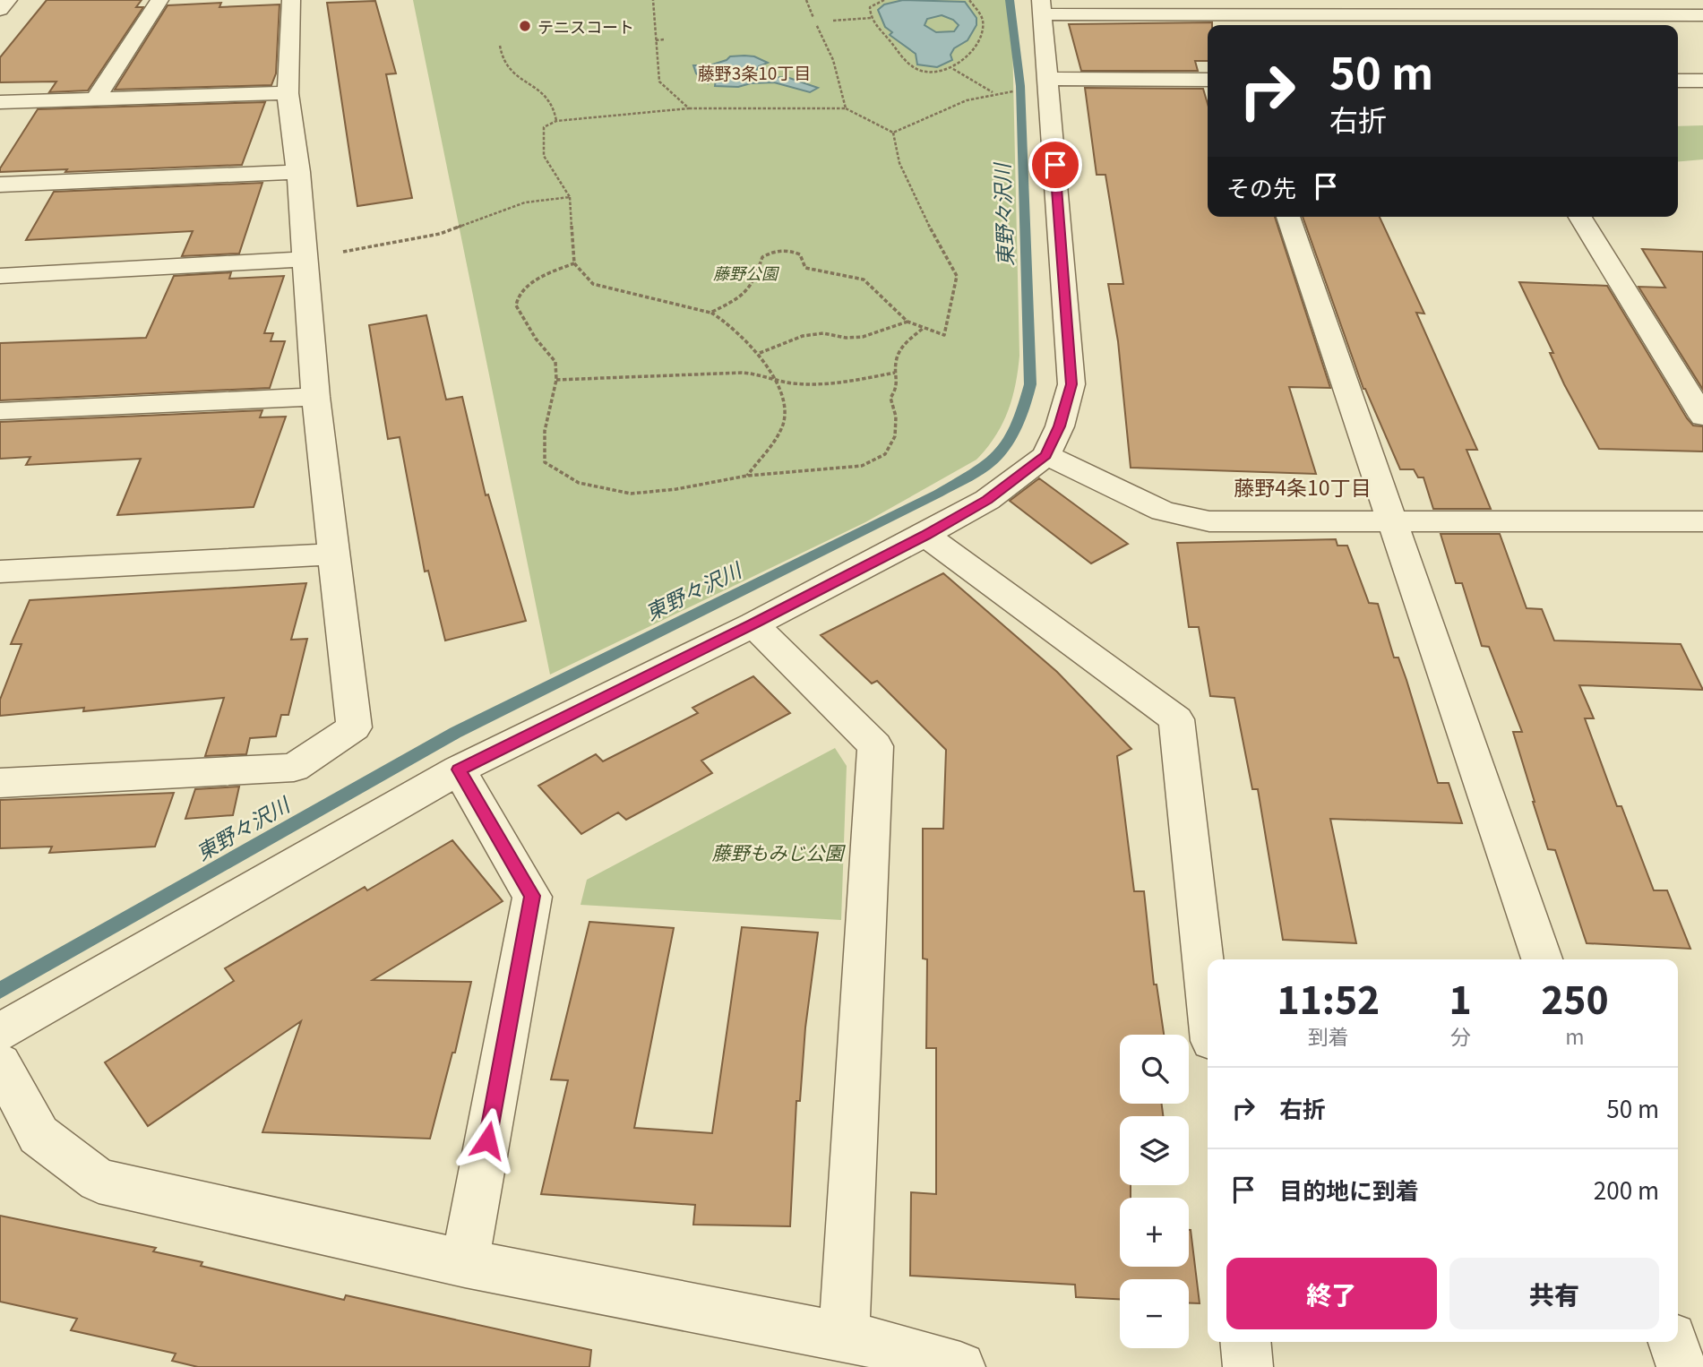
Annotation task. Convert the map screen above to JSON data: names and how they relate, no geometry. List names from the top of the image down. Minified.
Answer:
{"districts":["藤野3条10丁目","藤野4条10丁目"],"water":["東野々沢川"],"parks":["藤野公園","藤野もみじ公園"],"places":["テニスコート"],"page":{"turn":["50 m","右折"],"then":"その先","eta":["11:52","到着","1","分","250","m"],"map_buttons":["+","−"],"list":[{"name":"右折","value":"50 m"},{"name":"目的地に到着","value":"200 m"}],"buttons":["終了","共有"]}}
